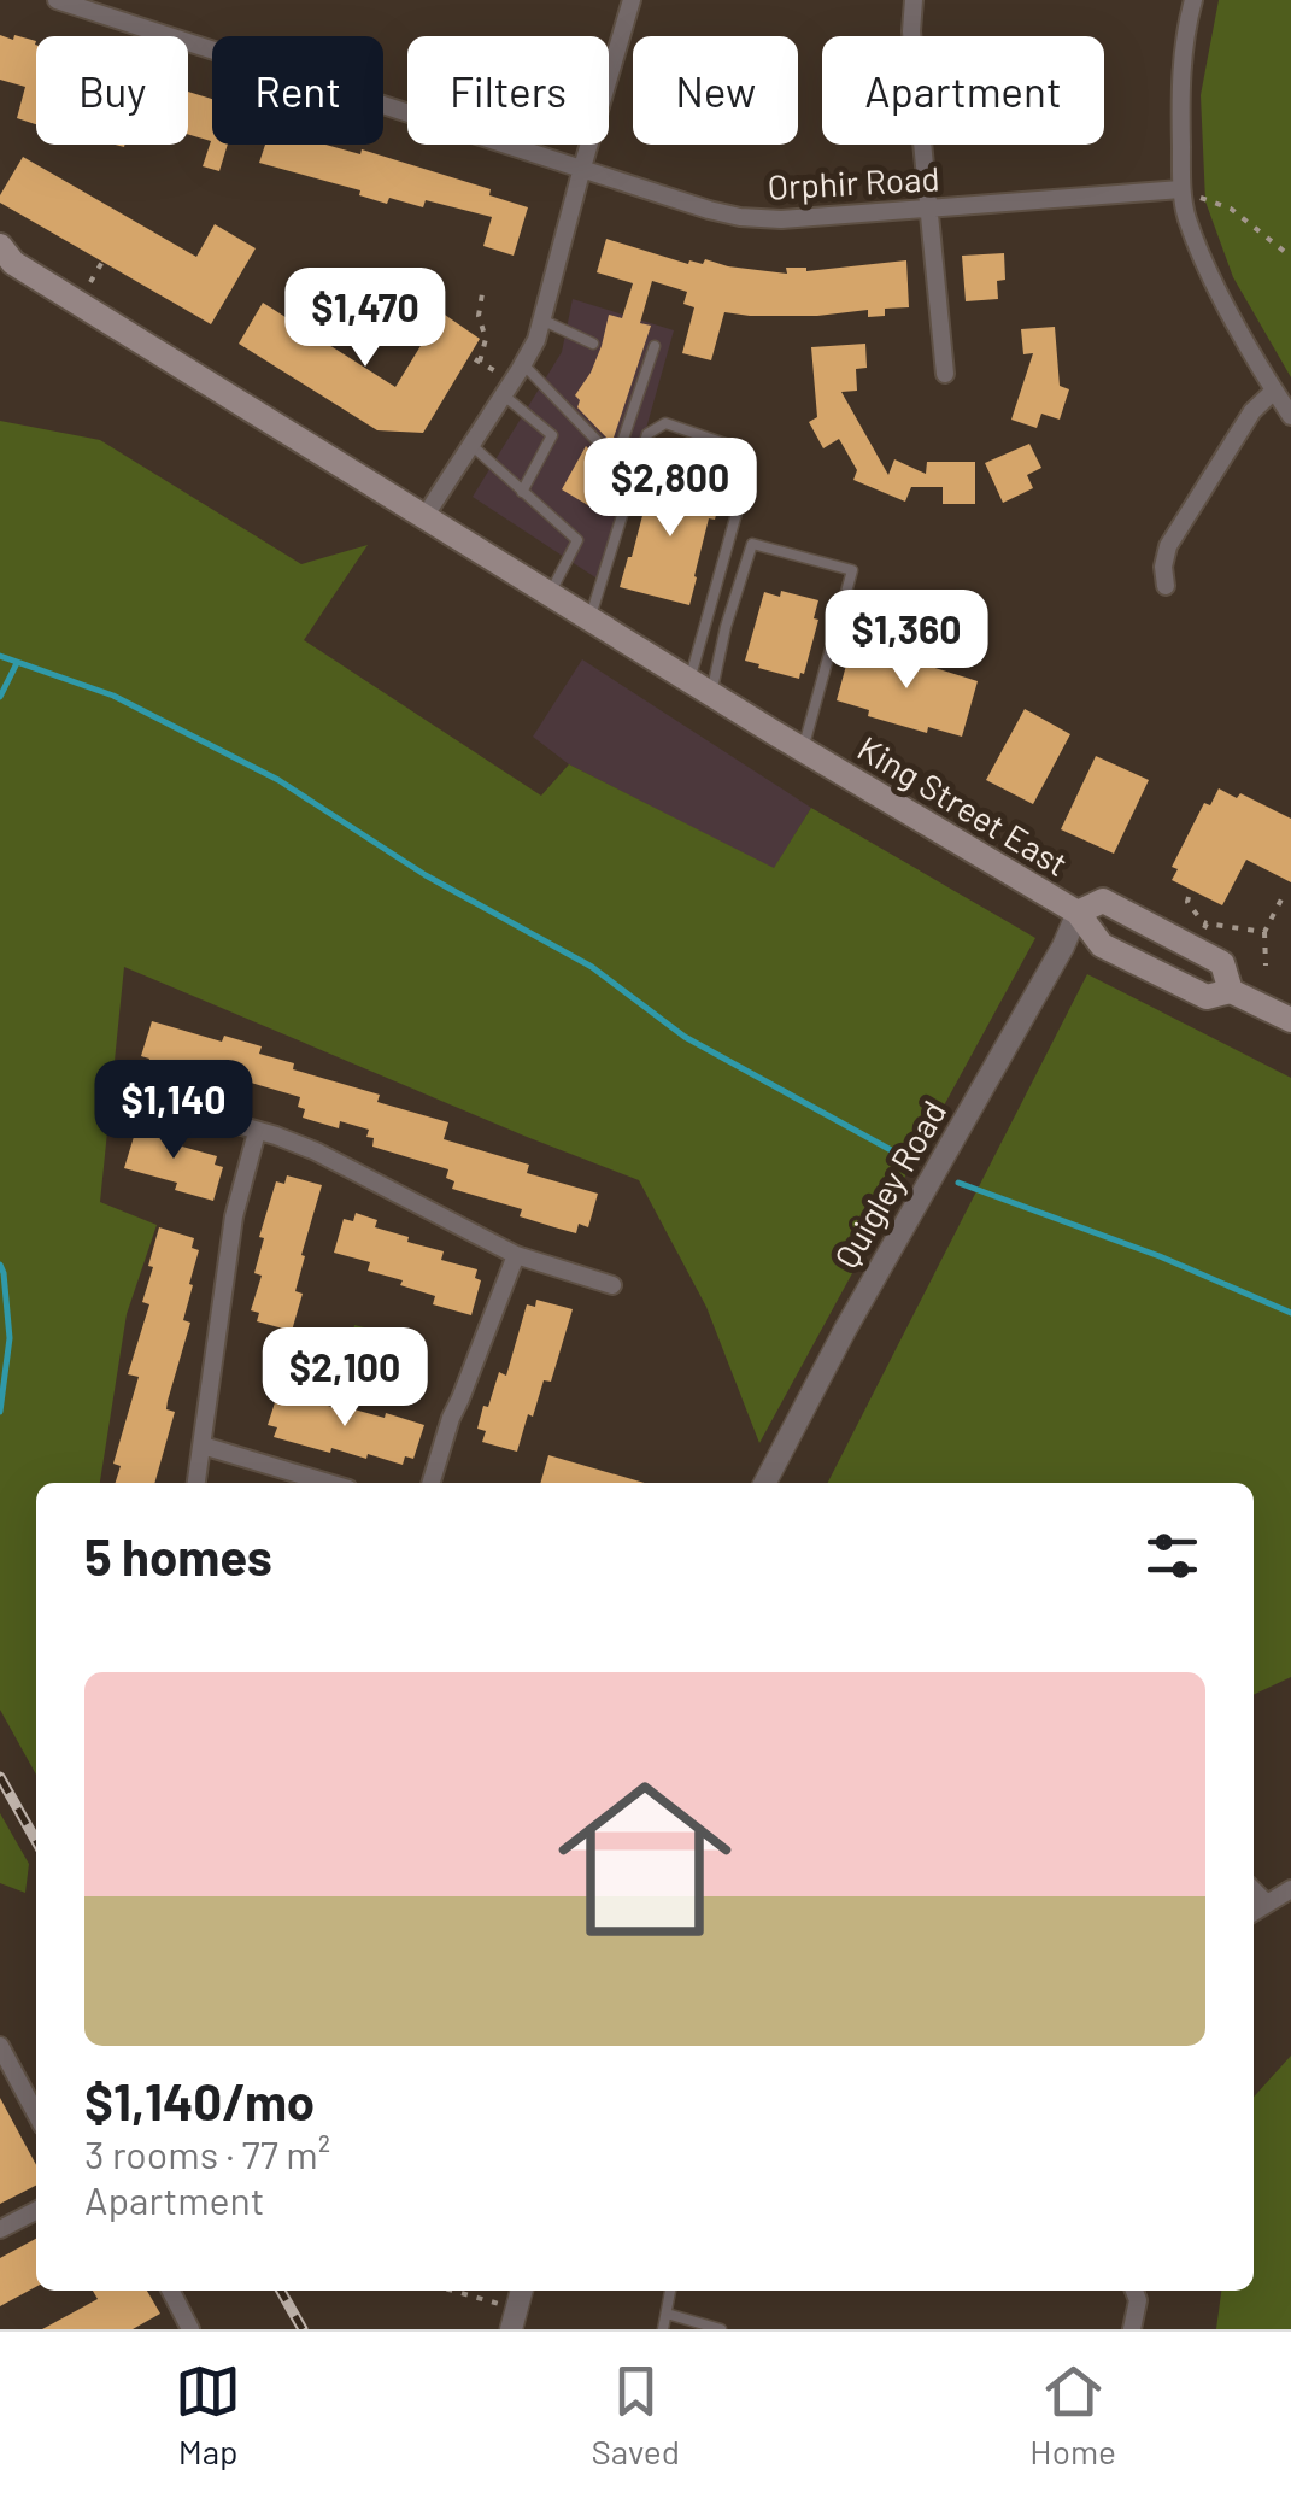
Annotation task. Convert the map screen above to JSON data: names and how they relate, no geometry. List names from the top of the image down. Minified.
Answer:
{"streets":{"main road":["King Street East"],"street":["Orphir Road","Quigley Road"]},"crossings":[["King Street East","Quigley Road"]],"page":{"chip":["Buy","Rent","Filters","New","Apartment"],"price":["$1,470","$2,800","$1,360","$1,140","$2,100"],"heading":"5 homes","list":[{"name":"$1,140/mo","note":"3 rooms · 77 m² · Apartment"}],"tabs":["Map","Saved","Home"]}}
